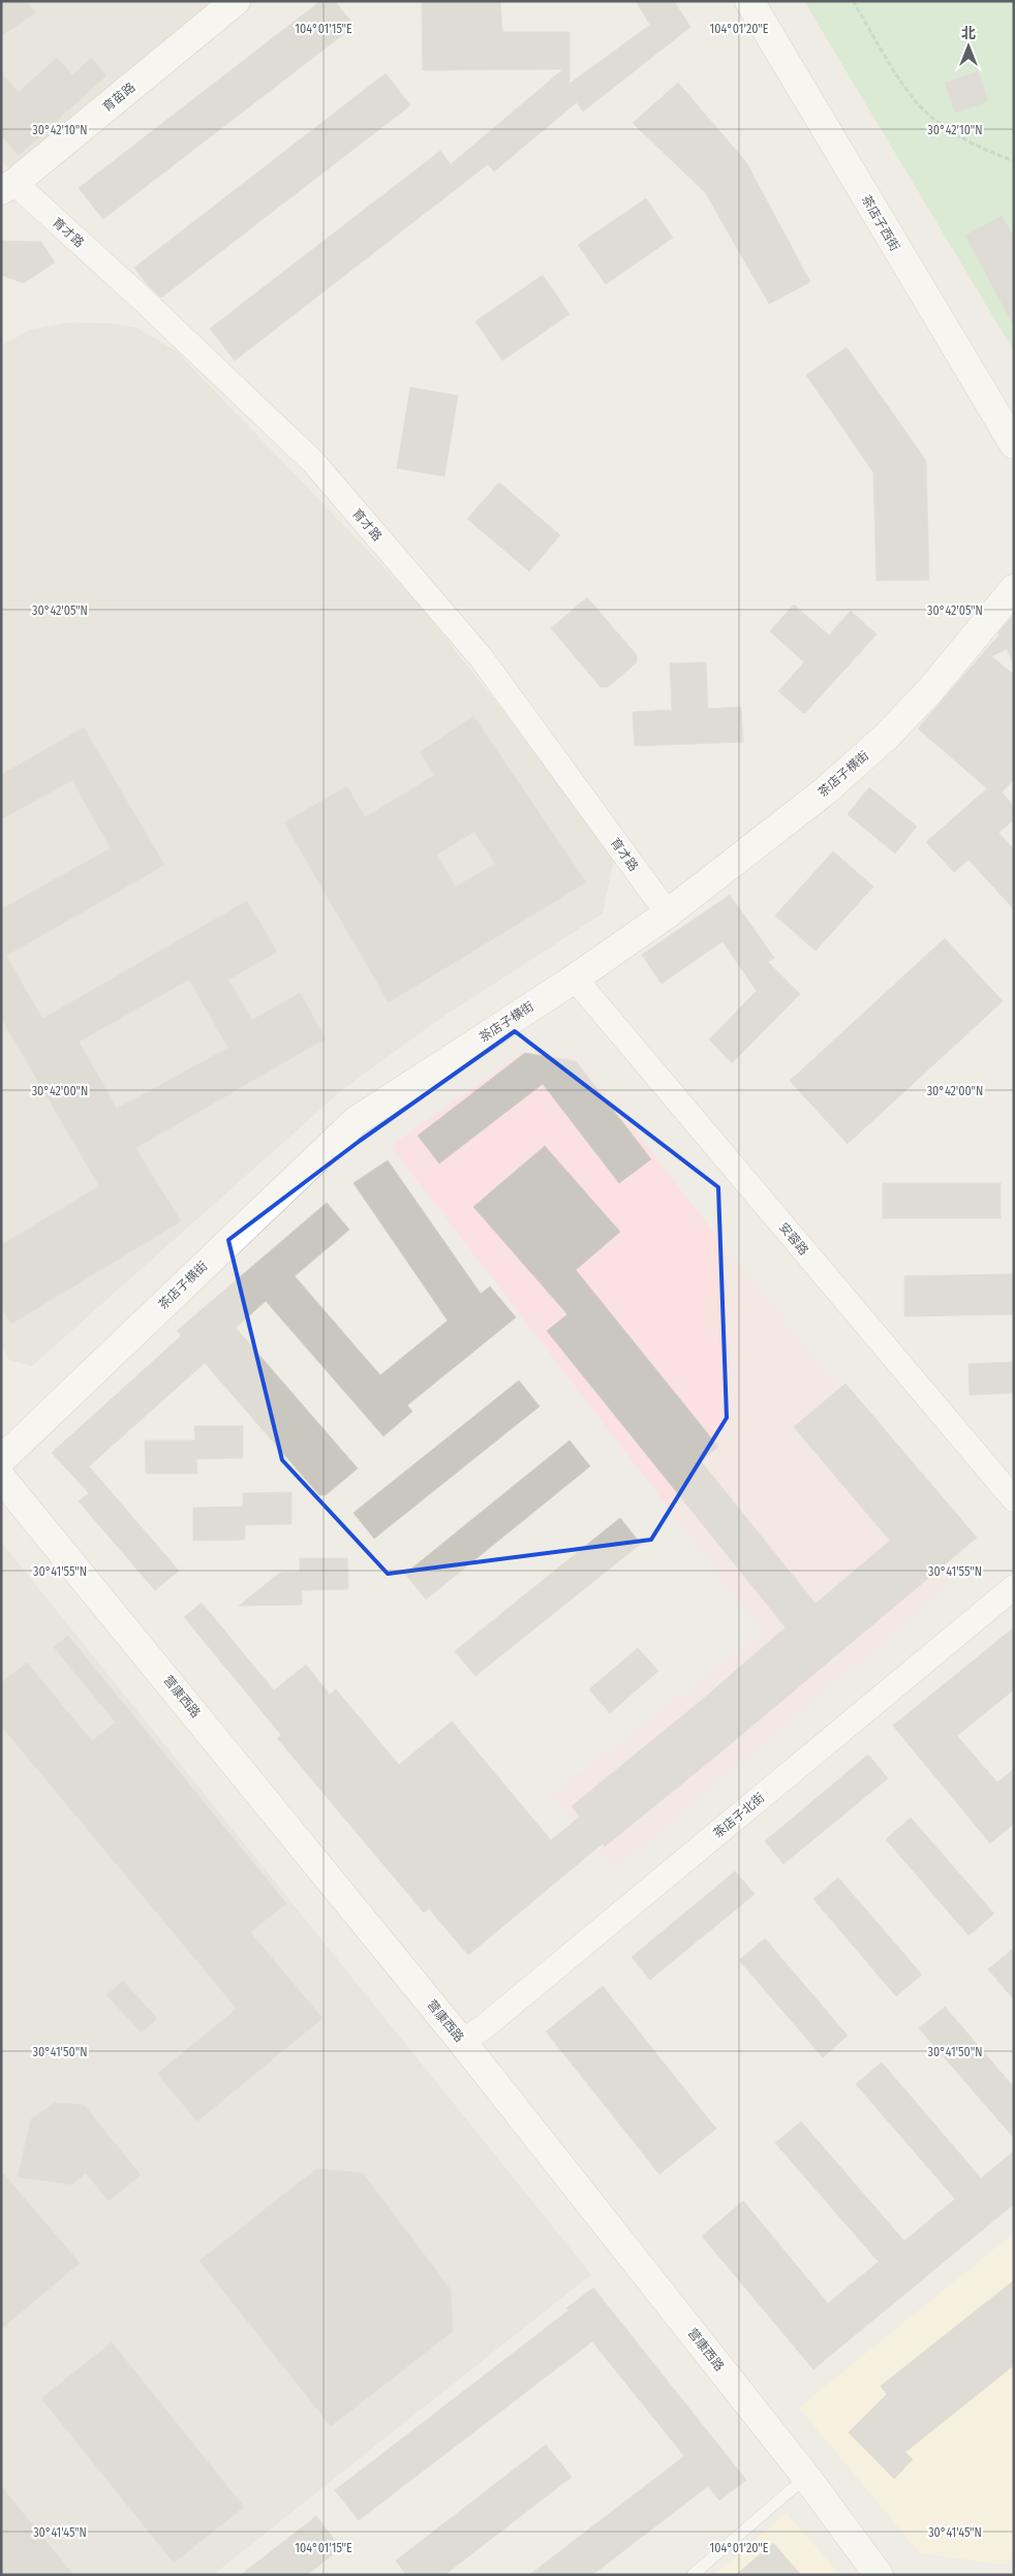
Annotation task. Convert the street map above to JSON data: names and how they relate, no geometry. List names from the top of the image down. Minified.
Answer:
{"streets":{"street":["育苗路","茶店子西街","育才路","茶店子横街","安蓉路","营康西路","茶店子北街"]},"crossings":[["育苗路","育才路"],["育才路","茶店子横街"],["茶店子横街","安蓉路"],["营康西路","茶店子北街"]],"north":"top","coordinates":["104°01'15\"E","104°01'20\"E","30°42'10\"N","30°42'05\"N","30°42'00\"N","30°41'55\"N","30°41'50\"N","30°41'45\"N"]}
